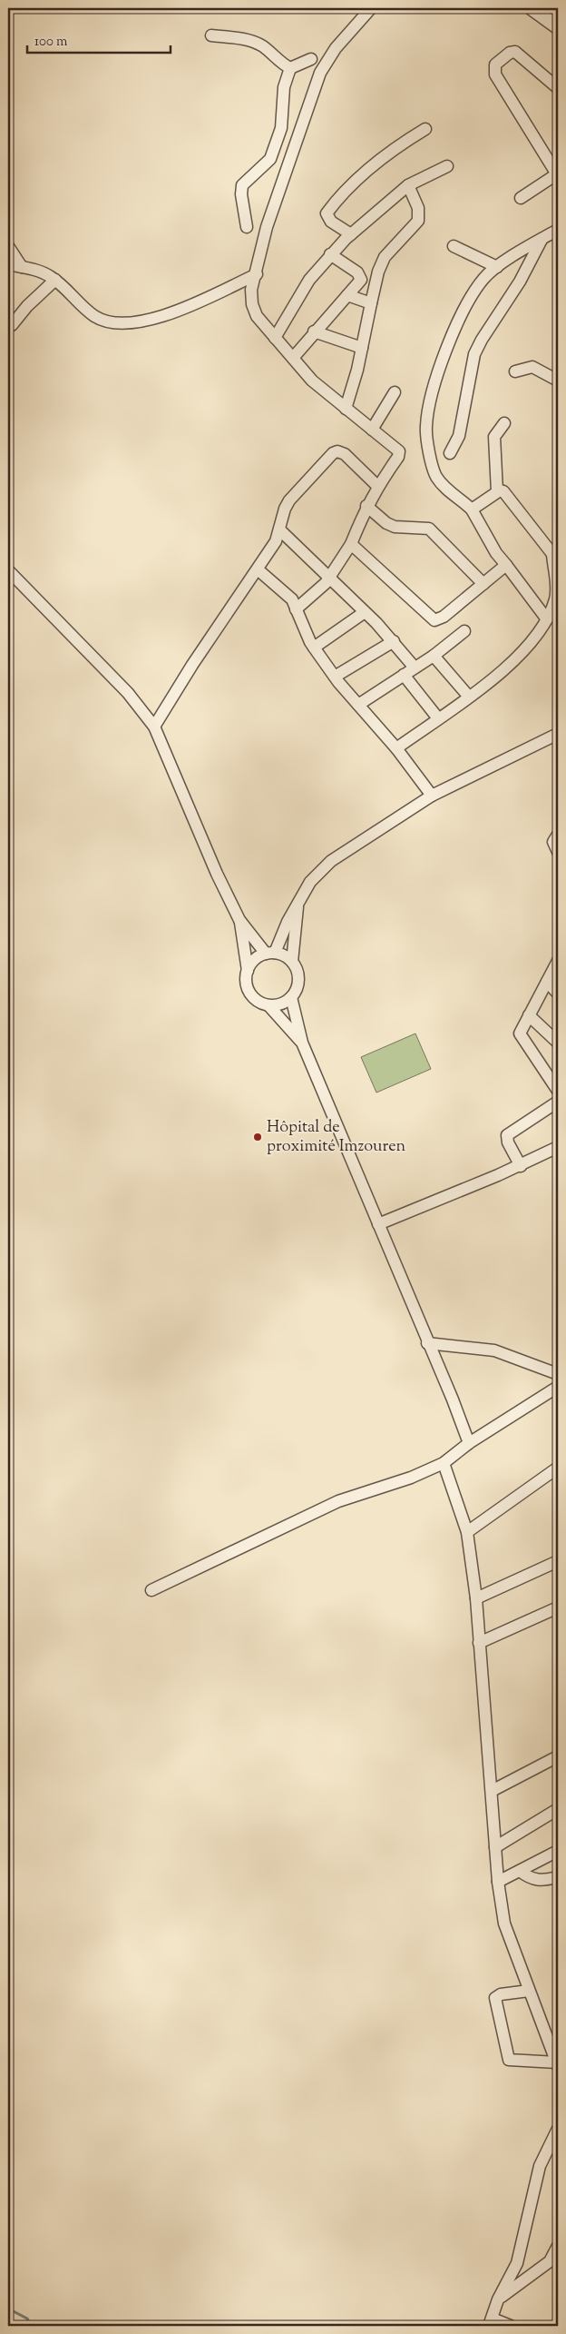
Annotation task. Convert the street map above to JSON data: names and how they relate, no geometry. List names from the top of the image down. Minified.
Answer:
{"places":["Hôpital de proximité Imzouren"],"scale_bar":"100 m"}
